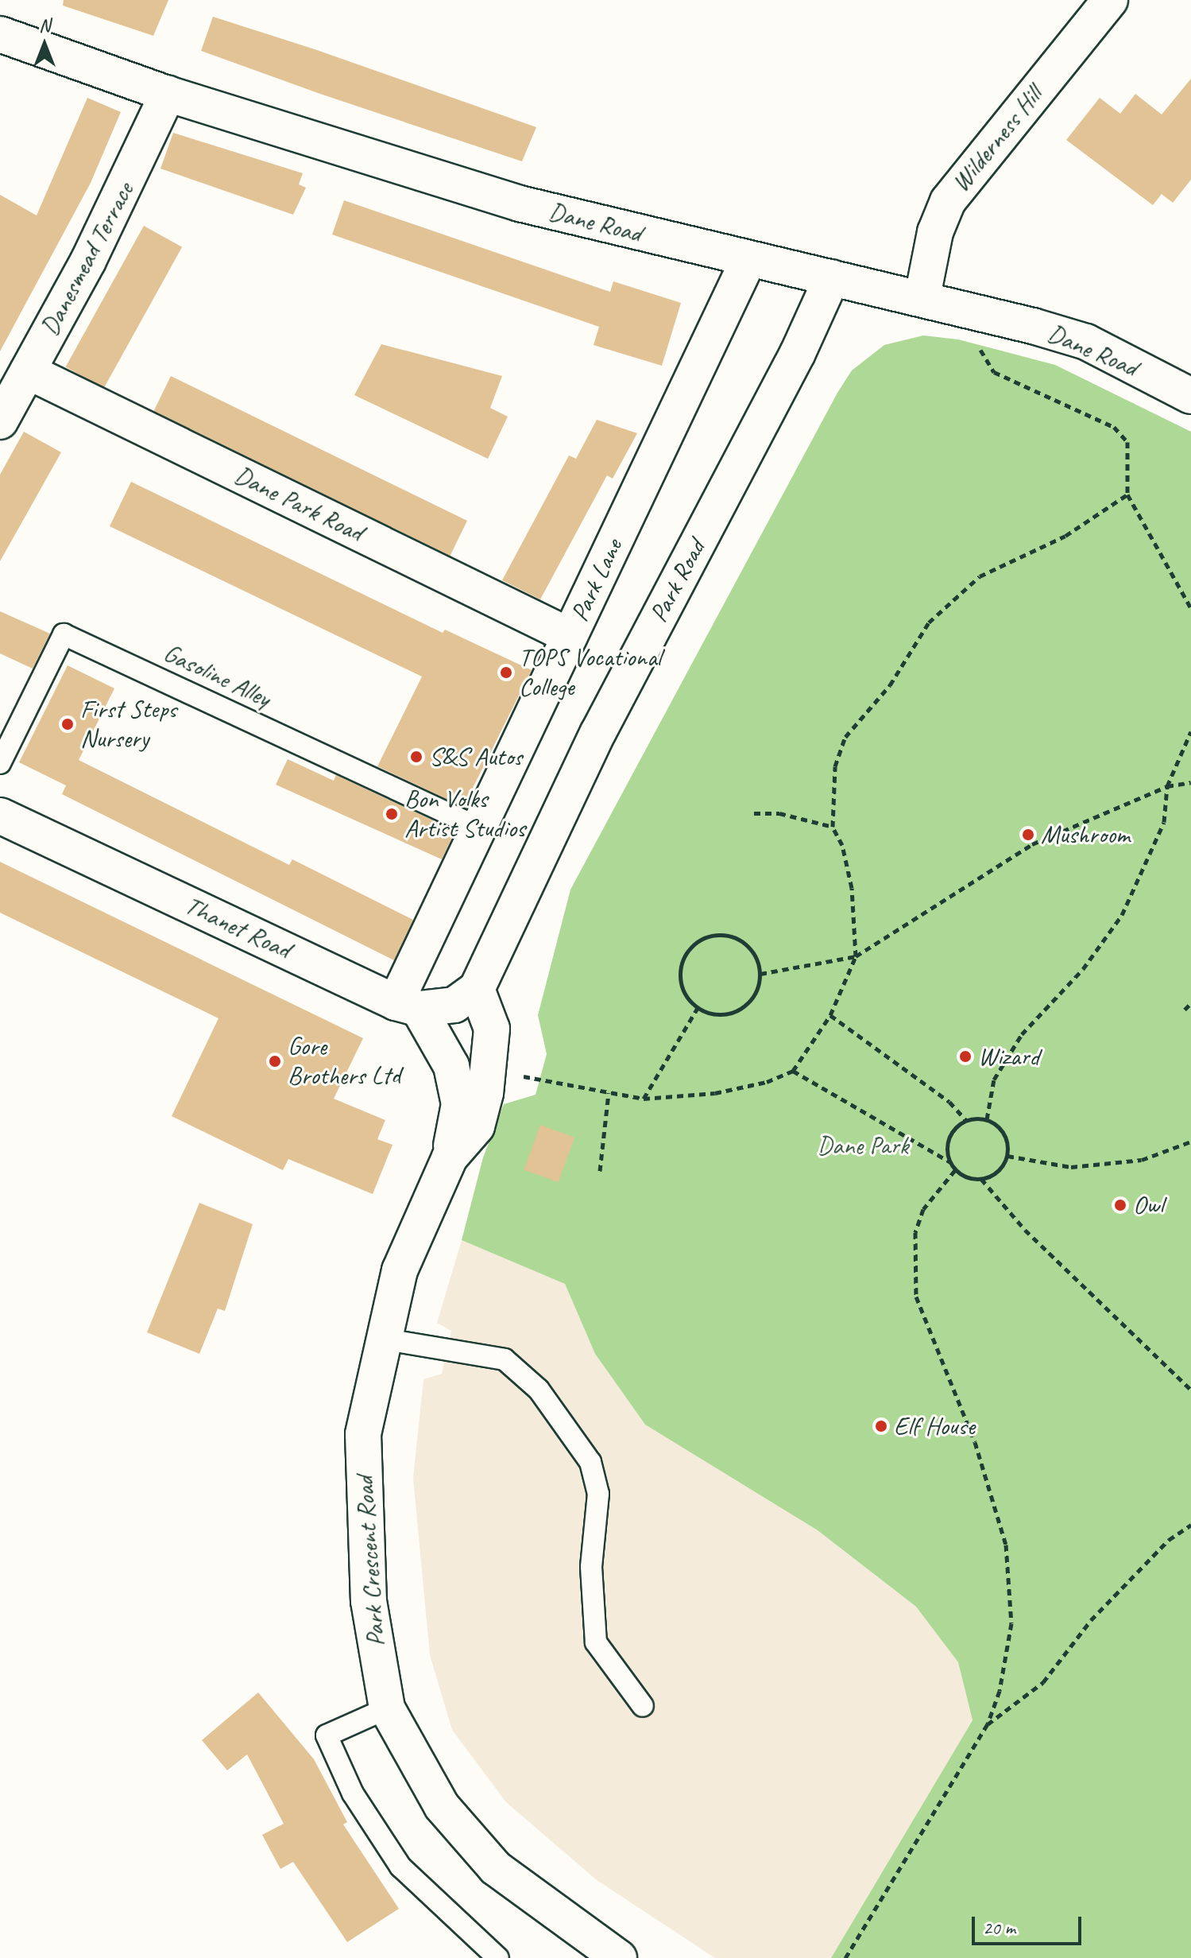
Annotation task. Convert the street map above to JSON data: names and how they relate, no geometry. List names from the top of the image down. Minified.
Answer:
{"streets":{"street":["Wilderness Hill","Dane Road","Danesmead Terrace","Dane Park Road","Park Lane","Park Road","Thanet Road","Park Crescent Road"],"lane":["Gasoline Alley"]},"crossings":[["Wilderness Hill","Dane Road"],["Dane Road","Danesmead Terrace"],["Dane Road","Park Lane"],["Dane Road","Park Road"],["Danesmead Terrace","Dane Park Road"],["Dane Park Road","Park Lane"],["Park Lane","Gasoline Alley"],["Park Lane","Thanet Road"],["Park Lane","Park Crescent Road"],["Park Road","Park Crescent Road"],["Thanet Road","Park Crescent Road"]],"parks":["Dane Park"],"places":["TOPS Vocational College","First Steps Nursery","S&S Autos","Bon Volks Artist Studios","Mushroom","Wizard","Gore Brothers Ltd","Owl","Elf House"],"scale_bar":"20 m","north":"top"}
